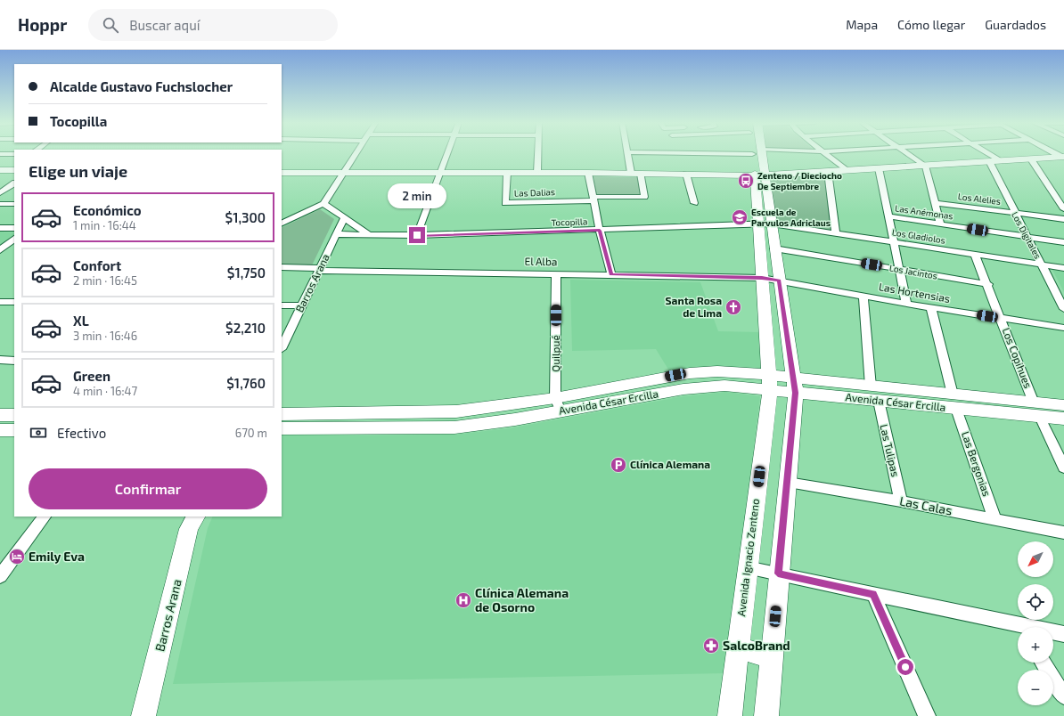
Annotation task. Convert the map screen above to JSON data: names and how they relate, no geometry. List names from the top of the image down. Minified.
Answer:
{"streets":{"main road":["Barros Arana","Avenida César Ercilla","Avenida Ignacio Zenteno"],"street":["Las Dalias","Los Alelies","Las Anémonas","Tocopilla","Los Digitales","Los Gladiolos","El Alba","Los Jacintos","Las Hortensias","Quilpué","Los Copihues","Las Tulipas","Las Bergonias","Las Calas"]},"crossings":[["Los Alelies","Los Digitales"],["Las Anémonas","Los Digitales"],["Tocopilla","Los Gladiolos"],["Tocopilla","Barros Arana"],["Tocopilla","Avenida Ignacio Zenteno"],["Los Digitales","Los Gladiolos"],["Los Gladiolos","Los Copihues"],["Los Gladiolos","Avenida Ignacio Zenteno"],["El Alba","Barros Arana"],["El Alba","Las Hortensias"],["El Alba","Quilpué"],["El Alba","Avenida Ignacio Zenteno"],["Los Jacintos","Los Copihues"],["Los Jacintos","Avenida Ignacio Zenteno"],["Las Hortensias","Los Copihues"],["Las Hortensias","Las Bergonias"],["Las Hortensias","Avenida Ignacio Zenteno"],["Quilpué","Avenida César Ercilla"],["Los Copihues","Avenida César Ercilla"],["Avenida César Ercilla","Las Tulipas"],["Avenida César Ercilla","Las Bergonias"],["Avenida César Ercilla","Avenida Ignacio Zenteno"],["Las Tulipas","Las Calas"],["Las Bergonias","Las Calas"],["Las Calas","Avenida Ignacio Zenteno"]],"places":{"bus stop":["Zenteno / Dieciocho De Septiembre"],"school or university":["Escuela de Parvulos Adriclaus"],"church":["Santa Rosa de Lima"],"parking":["Clínica Alemana"],"hotel":["Emily Eva"],"hospital":["Clínica Alemana de Osorno"],"pharmacy":["SalcoBrand"]},"north":"bottom left","page":{"header":"Hoppr","search":"Buscar aquí","nav":["Mapa","Cómo llegar","Guardados"],"banner":["Alcalde Gustavo Fuchslocher","Tocopilla"],"heading":"Elige un viaje","bubble":"2 min","list":[{"name":"Económico","note":"1 min · 16:44","value":"$1,300"},{"name":"Confort","note":"2 min · 16:45","value":"$1,750"},{"name":"XL","note":"3 min · 16:46","value":"$2,210"},{"name":"Green","note":"4 min · 16:47","value":"$1,760"}],"pay":["Efectivo","670 m"],"buttons":"Confirmar","map_buttons":["+","−"]}}
